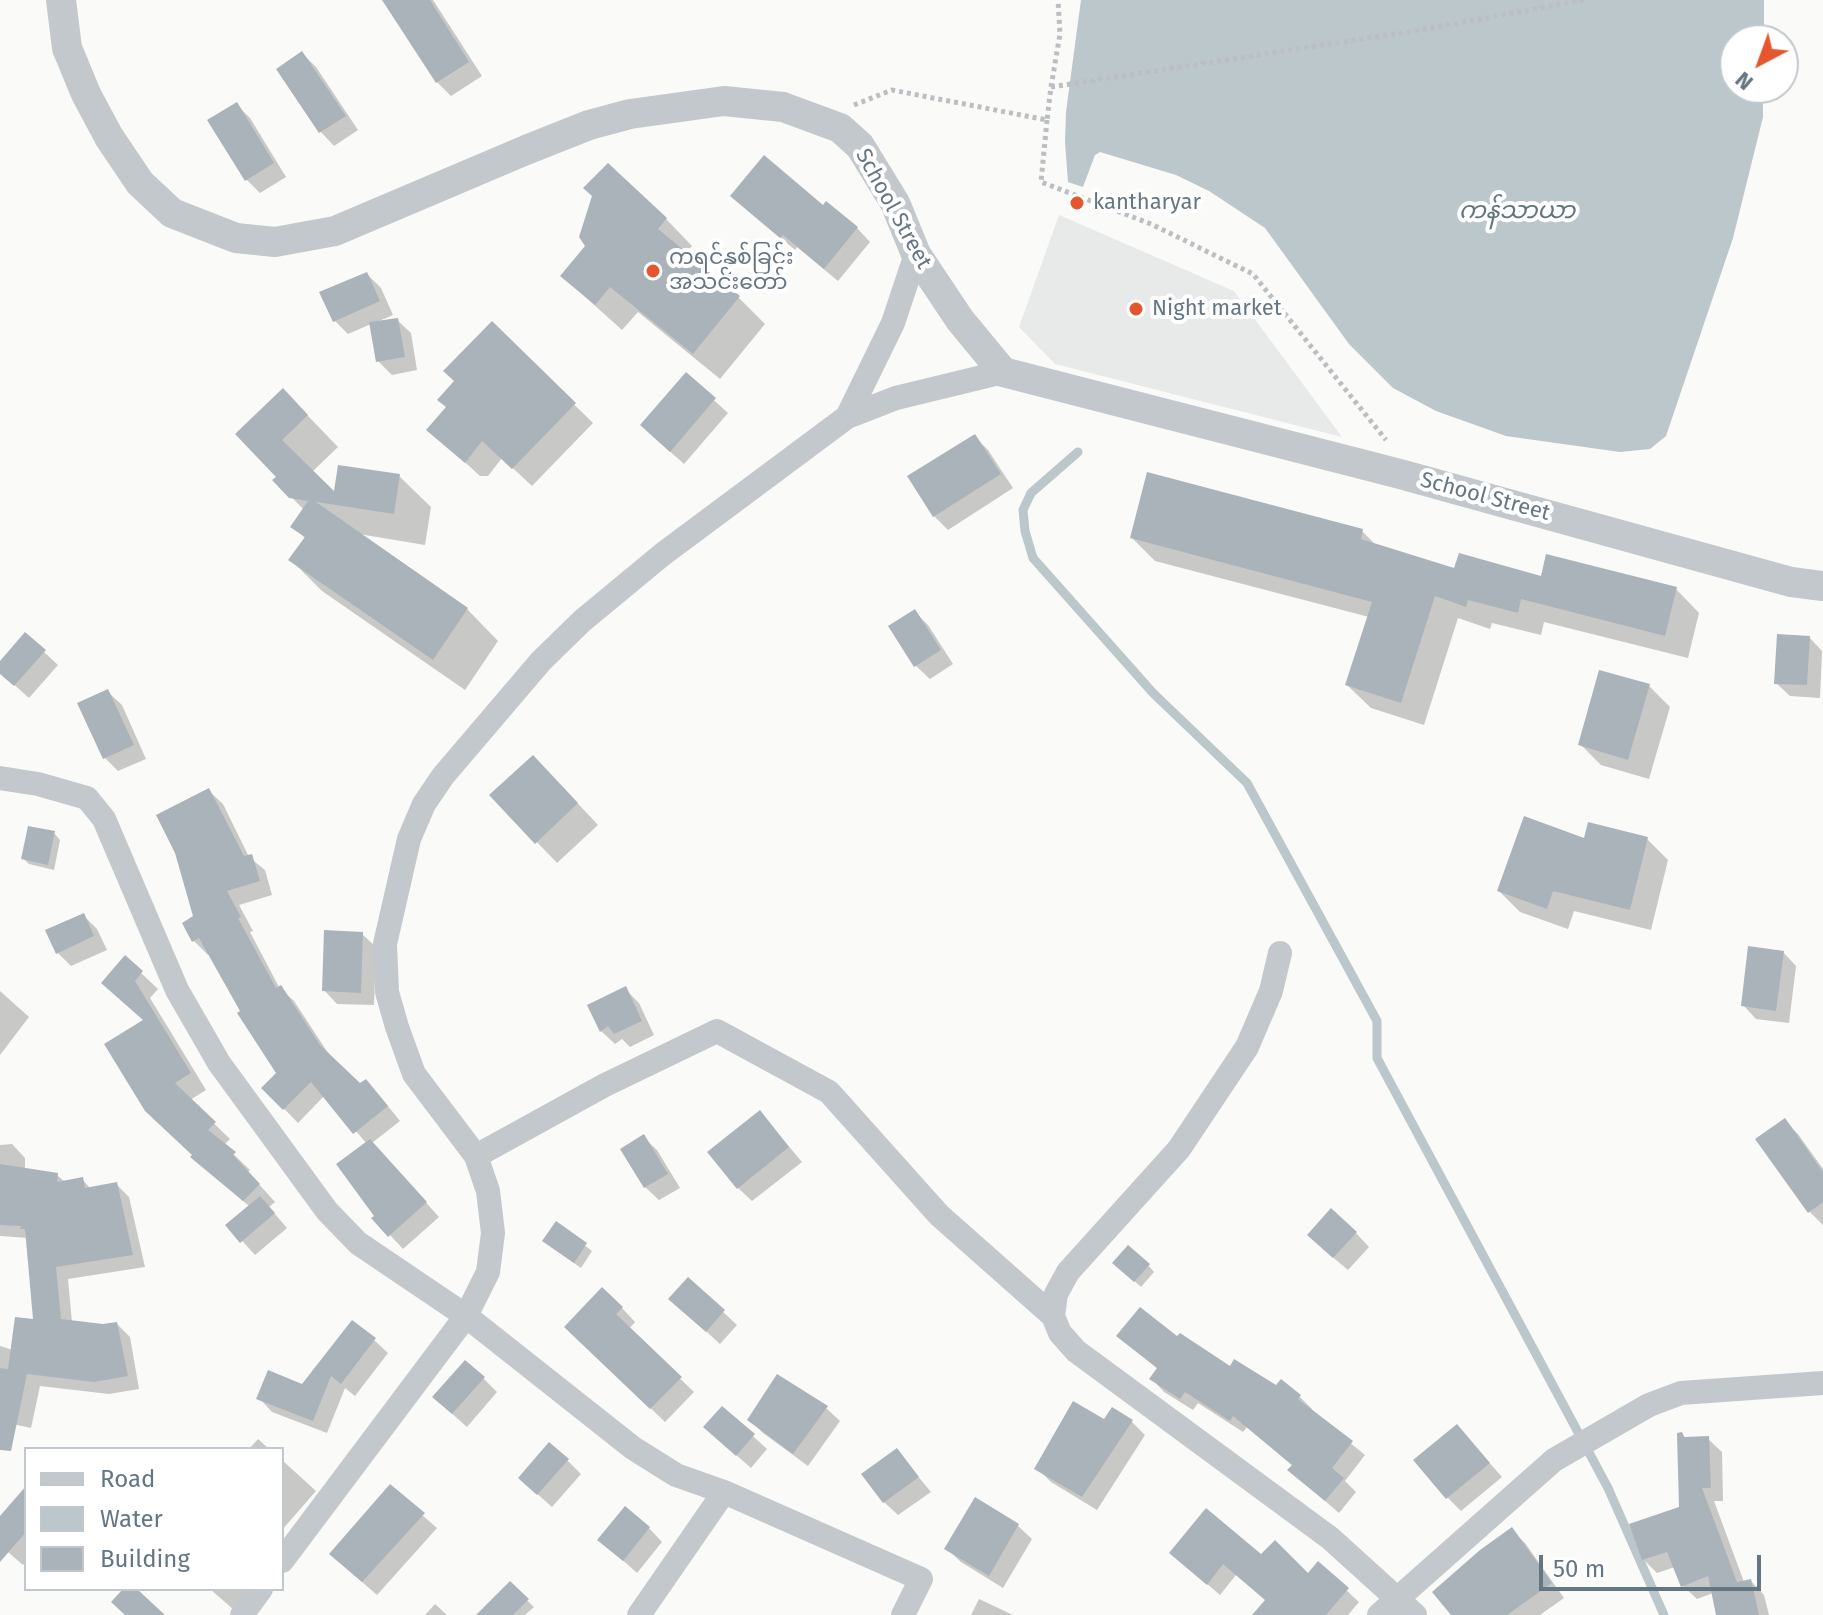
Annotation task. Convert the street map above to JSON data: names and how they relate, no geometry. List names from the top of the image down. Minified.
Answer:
{"streets":{"street":["School Street"]},"water":["ကန်သာယာ"],"places":["kantharyar","ကရင်နှစ်ခြင်း အသင်းတော်","Night market"],"legend":["Road","Water","Building"],"scale_bar":"50 m","north":"bottom left"}
